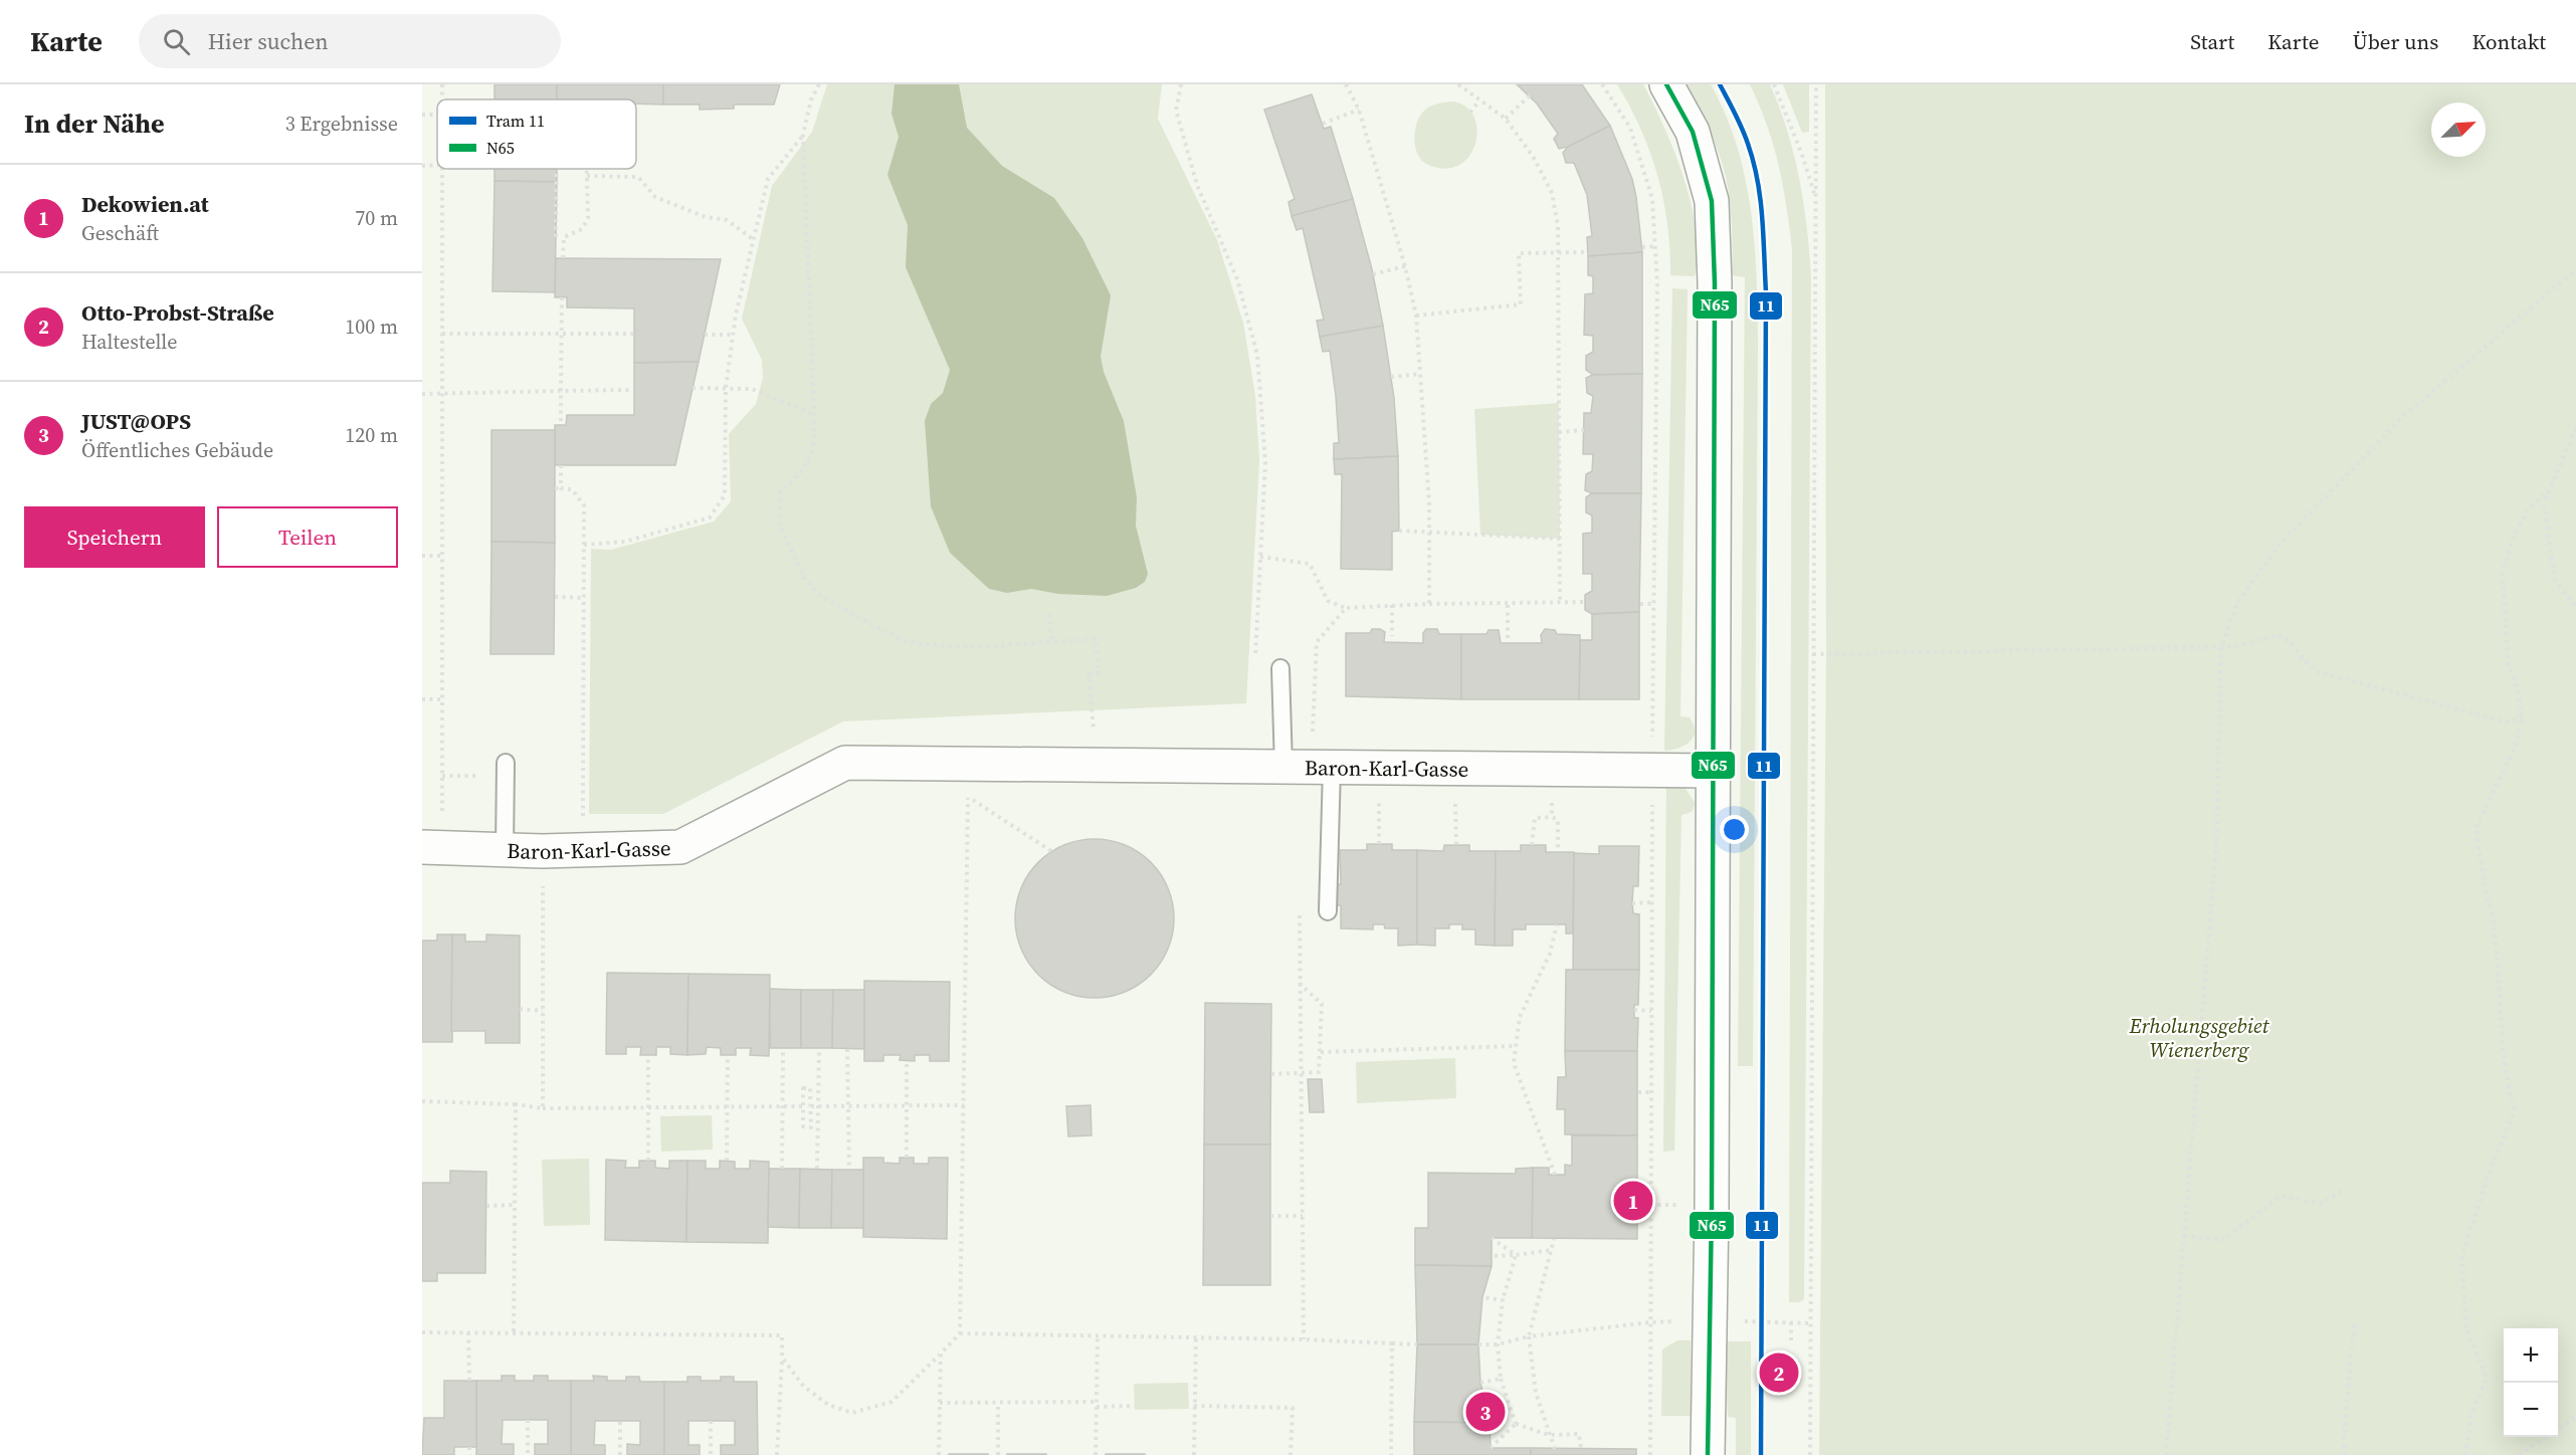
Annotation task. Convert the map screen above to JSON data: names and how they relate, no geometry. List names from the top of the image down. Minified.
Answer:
{"streets":{"street":["Baron-Karl-Gasse"]},"parks":["Erholungsgebiet Wienerberg"],"lines":["tram line 11","transit line N65"],"legend":["Tram 11","N65"],"north":"top right","page":{"header":"Karte","search":"Hier suchen","nav":["Start","Karte","Über uns","Kontakt"],"heading":["In der Nähe","3 Ergebnisse"],"list":[{"mark":"1","name":"Dekowien.at","note":"Geschäft","value":"70 m"},{"mark":"2","name":"Otto-Probst-Straße","note":"Haltestelle","value":"100 m"},{"mark":"3","name":"JUST@OPS","note":"Öffentliches Gebäude","value":"120 m"}],"buttons":["Speichern","Teilen"],"pins":["1","2","3"],"map_buttons":["+","−"]}}
